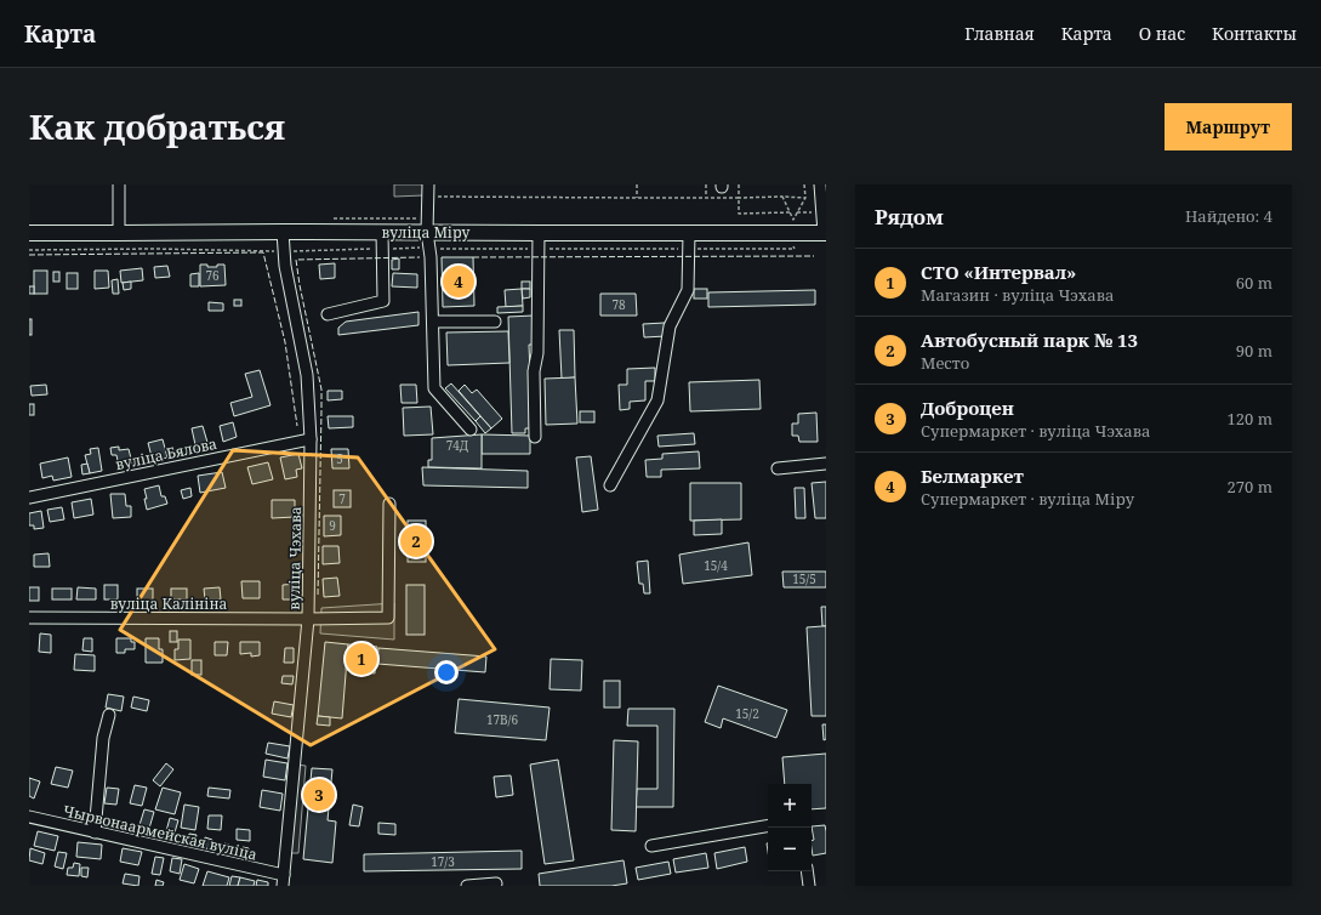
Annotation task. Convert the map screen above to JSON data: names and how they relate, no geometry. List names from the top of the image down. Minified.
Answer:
{"streets":{"main road":["вуліца Міру"],"street":["вуліца Бялова","вуліца Чэхава","вуліца Калініна","Чырвонаармейская вуліца"]},"crossings":[["вуліца Міру","вуліца Чэхава"],["вуліца Бялова","вуліца Чэхава"],["вуліца Чэхава","вуліца Калініна"],["вуліца Чэхава","Чырвонаармейская вуліца"]],"house_numbers":["76","78","74Д","5","7","9","15/4","15/5","15/2","17В/6","17/3"],"page":{"header":"Карта","nav":["Главная","Карта","О нас","Контакты"],"title":"Как добраться","buttons":"Маршрут","heading":["Рядом","Найдено: 4"],"list":[{"mark":"1","name":"СТО «Интервал»","note":"Магазин · вуліца Чэхава","value":"60 m"},{"mark":"2","name":"Автобусный парк № 13","note":"Место","value":"90 m"},{"mark":"3","name":"Доброцен","note":"Супермаркет · вуліца Чэхава","value":"120 m"},{"mark":"4","name":"Белмаркет","note":"Супермаркет · вуліца Міру","value":"270 m"}],"pins":["4","2","1","3"],"map_buttons":["+","−"]}}
